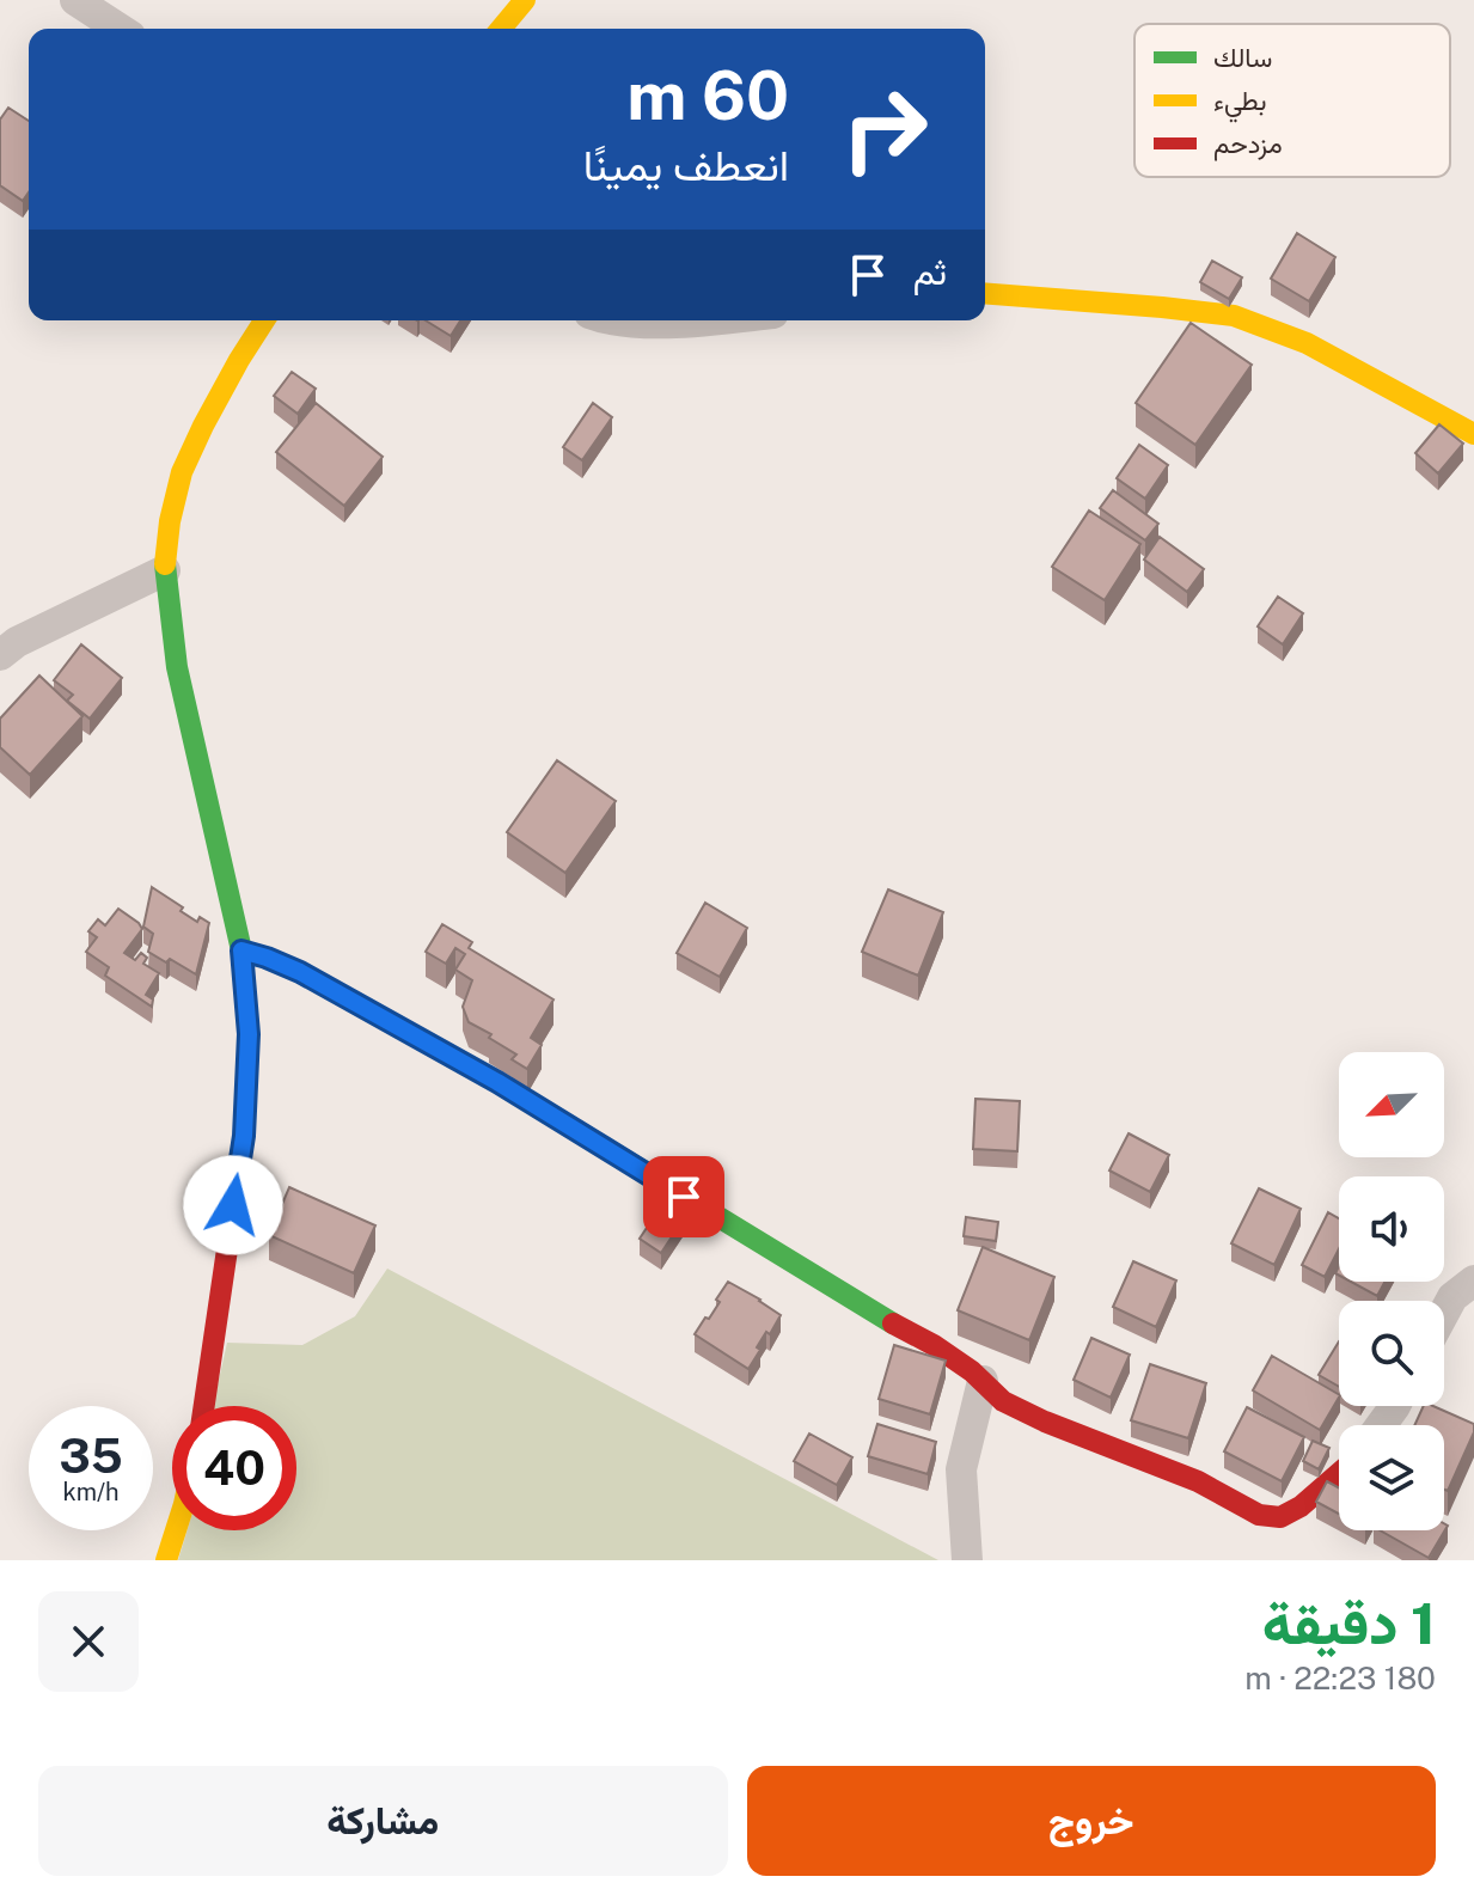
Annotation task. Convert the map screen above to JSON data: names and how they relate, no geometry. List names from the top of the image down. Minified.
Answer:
{"legend":["سالك","بطيء","مزدحم"],"north":"bottom left","page":{"turn":["60 m","انعطف يمينًا"],"then":"ثم","speed":"35 km/h","limit":"40","heading":["1 دقيقة","180 m · 22:23"],"buttons":["خروج","مشاركة"]}}
